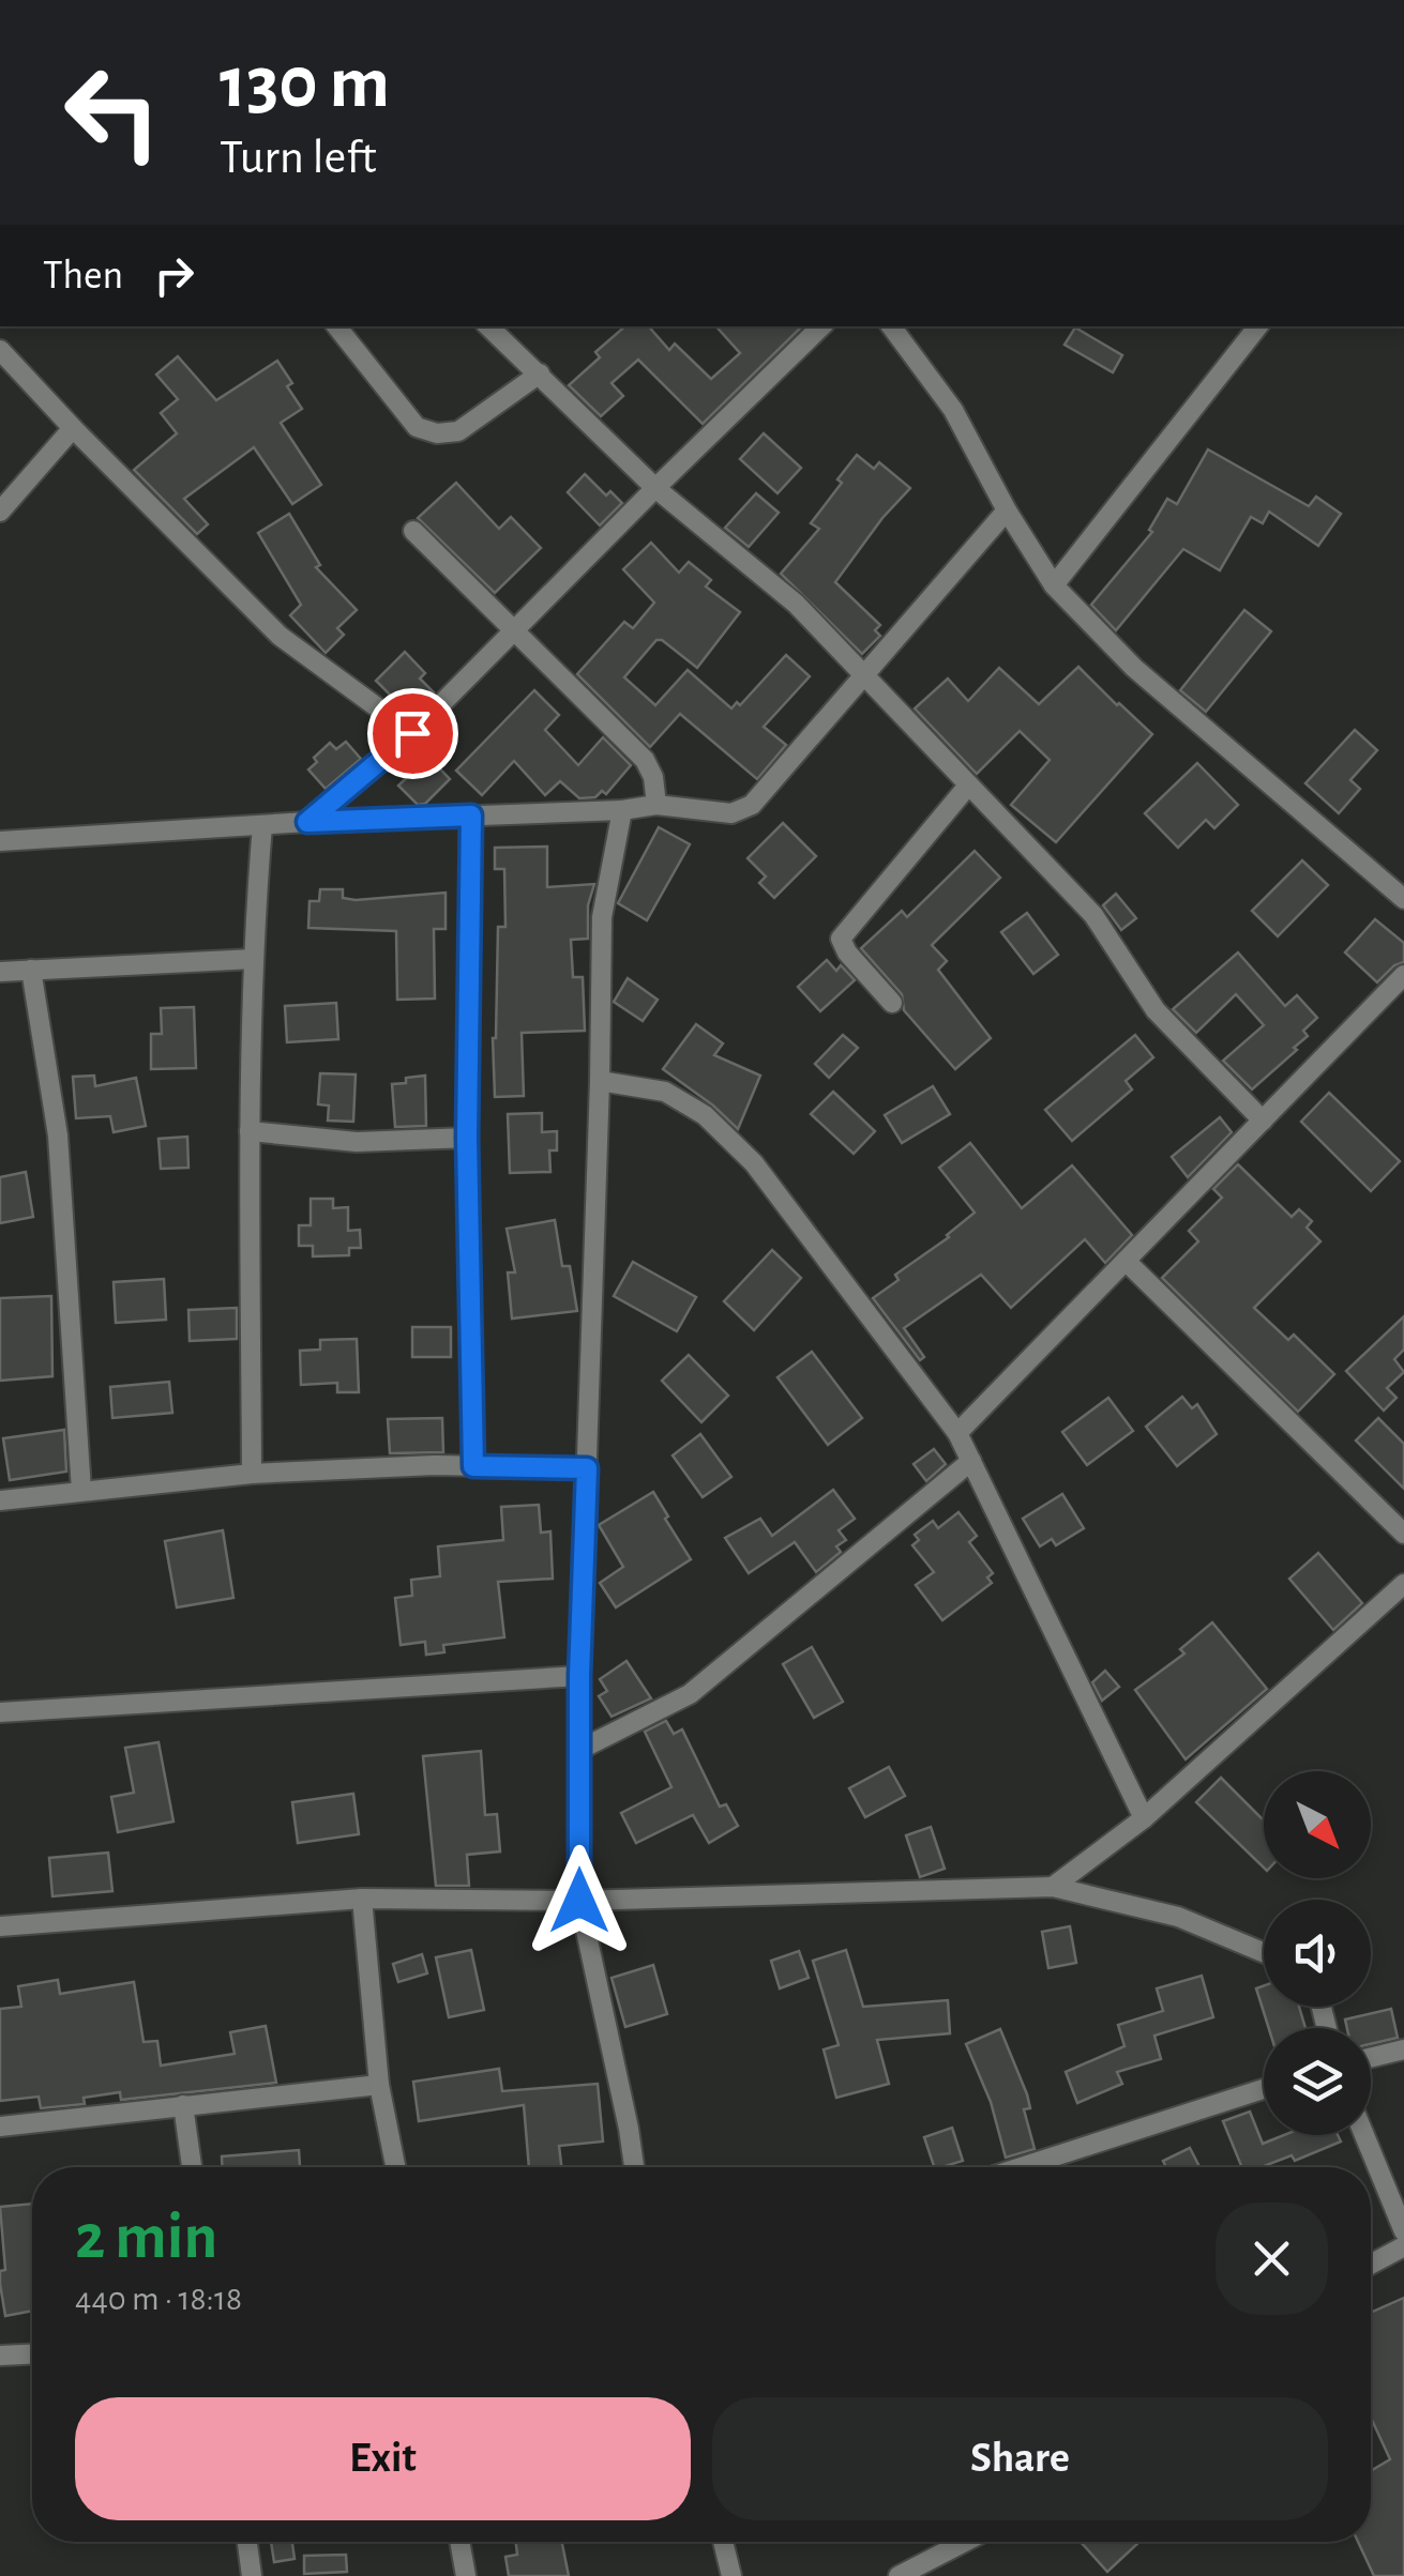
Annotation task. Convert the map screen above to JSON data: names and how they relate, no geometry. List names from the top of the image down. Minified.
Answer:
{"north":"bottom right","page":{"turn":["130 m","Turn left"],"then":"Then","heading":["2 min","440 m · 18:18"],"buttons":["Exit","Share"]}}
